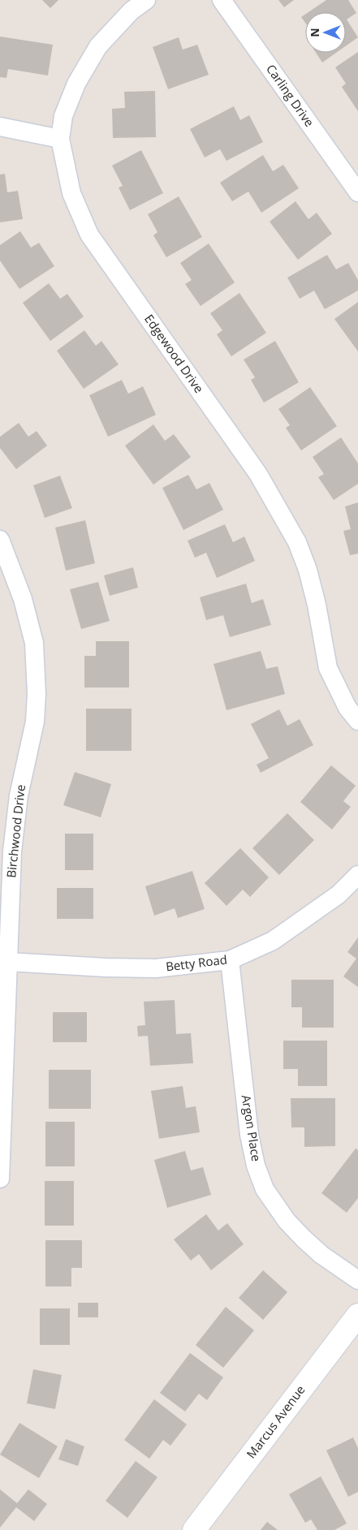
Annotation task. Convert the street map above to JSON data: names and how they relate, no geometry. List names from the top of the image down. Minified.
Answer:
{"streets":{"main road":["Marcus Avenue"],"street":["Carling Drive","Edgewood Drive","Birchwood Drive","Betty Road","Argon Place"]},"crossings":[["Birchwood Drive","Betty Road"],["Betty Road","Argon Place"]],"north":"left"}
